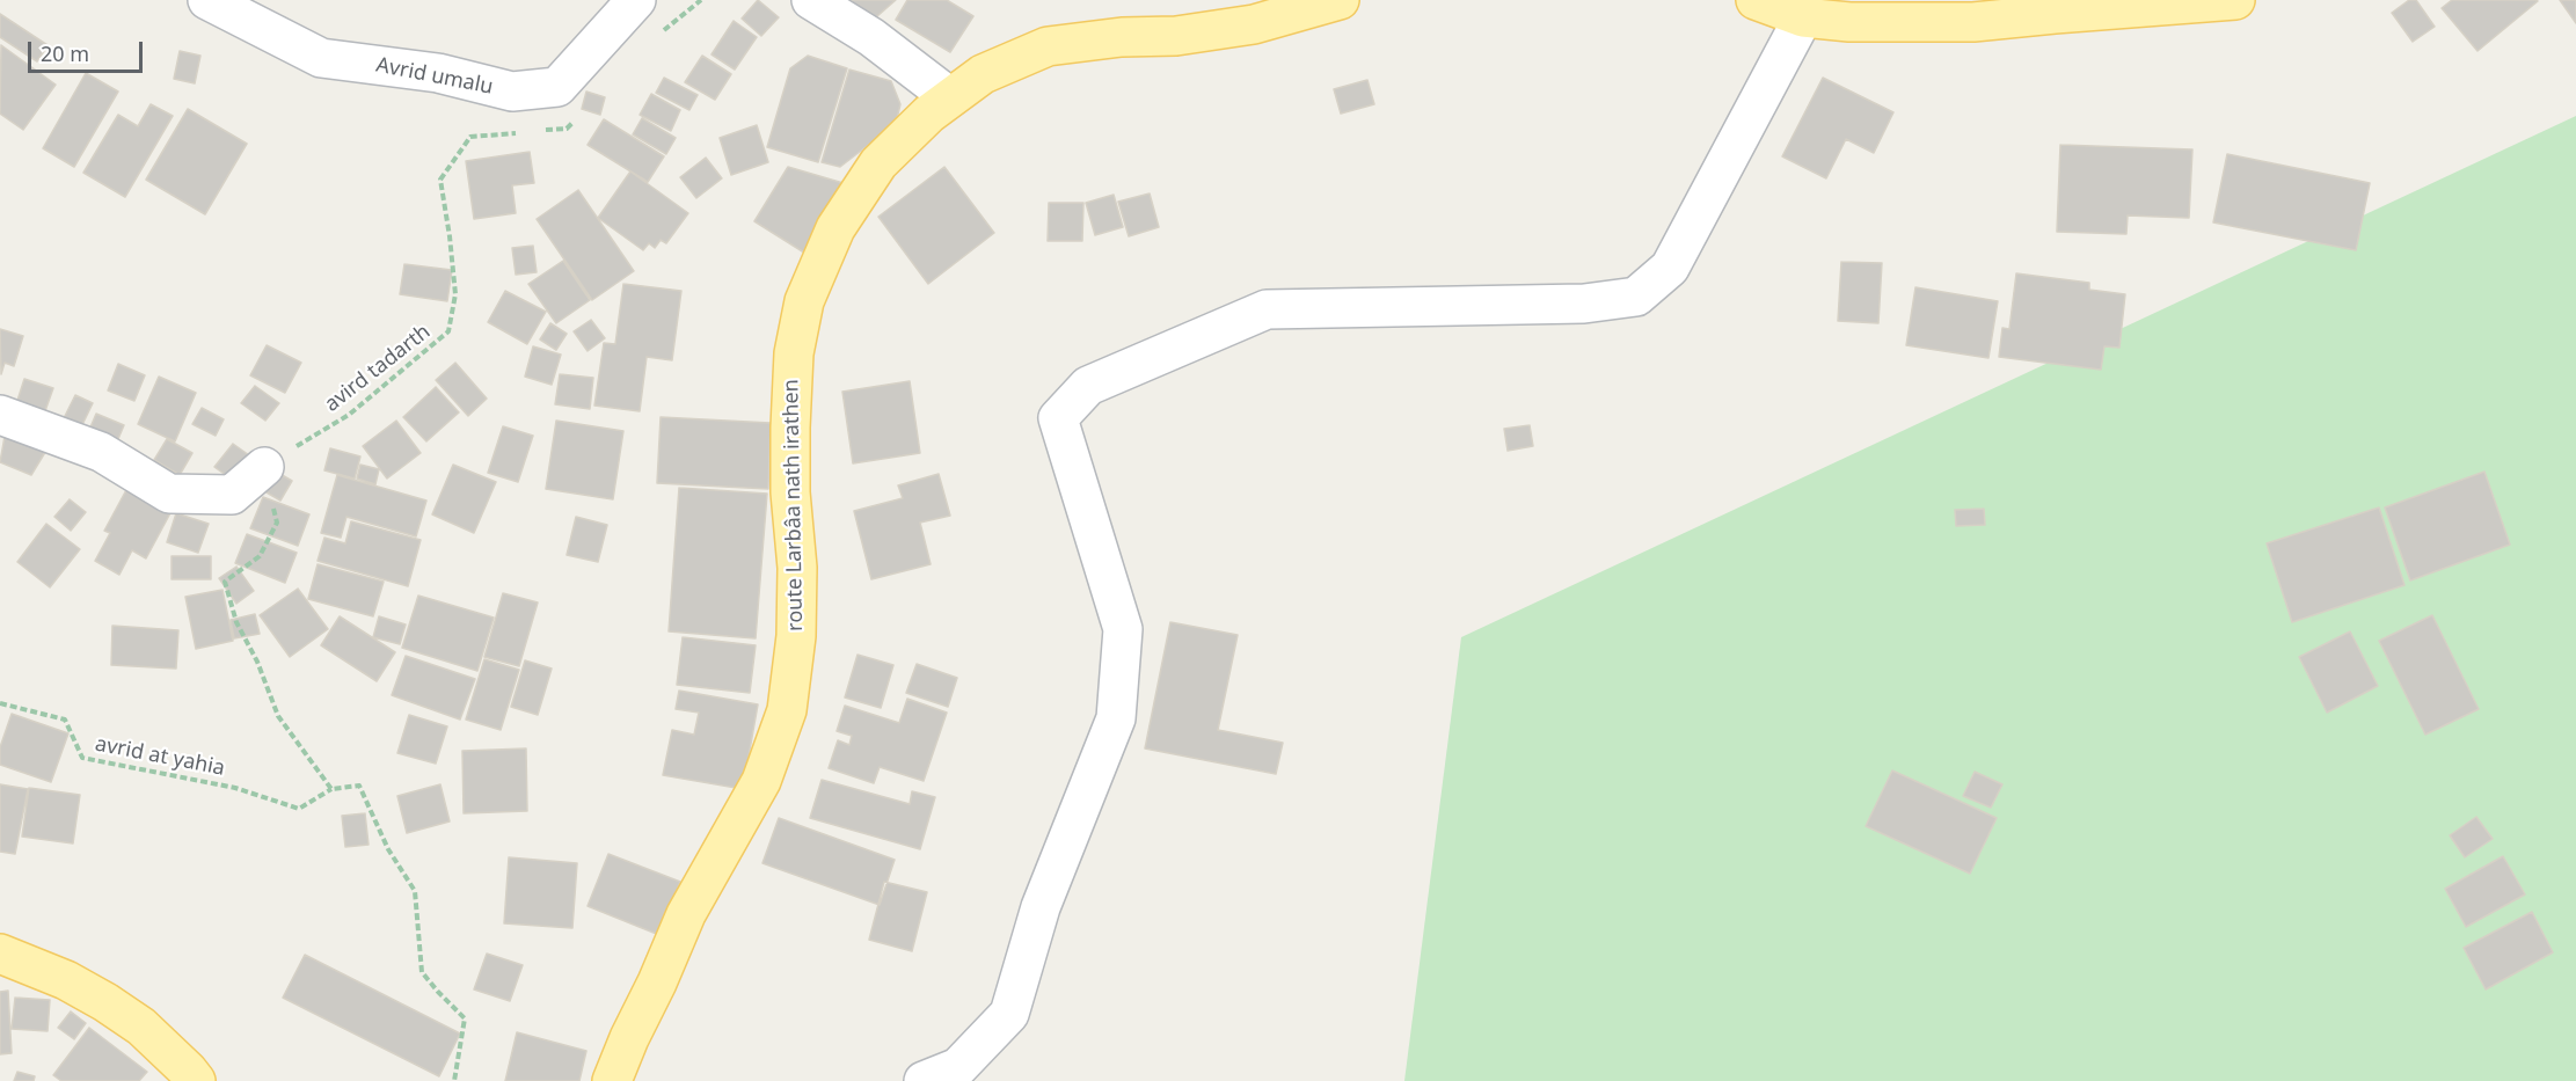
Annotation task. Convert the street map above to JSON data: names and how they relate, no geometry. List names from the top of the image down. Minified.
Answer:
{"streets":{"main road":["route Larbâa nath irathen"],"street":["Avrid umalu"],"path":["avird tadarth","avrid at yahia"]},"scale_bar":"20 m"}
